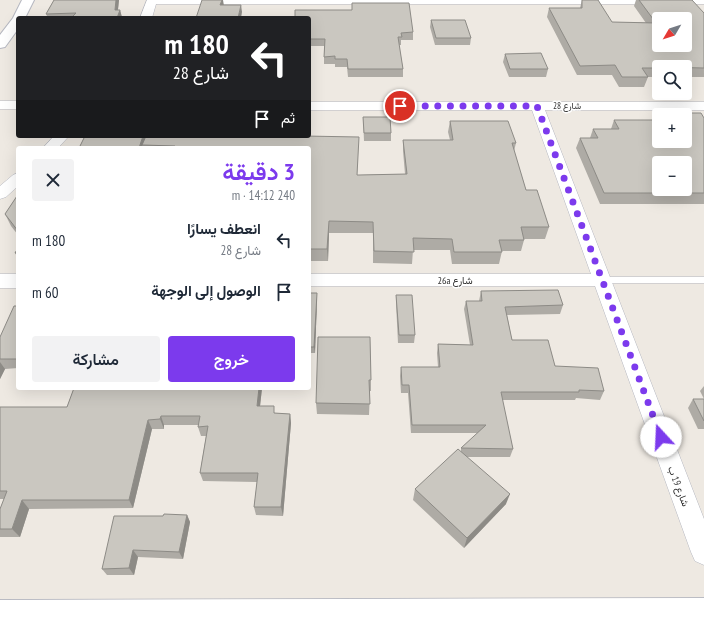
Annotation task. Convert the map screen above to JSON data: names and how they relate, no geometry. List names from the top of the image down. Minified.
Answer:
{"streets":{"street":["شارع 28","26a شارع","شارع 19 ب"]},"crossings":[["شارع 28","شارع 19 ب"],["26a شارع","شارع 19 ب"]],"north":"bottom left","page":{"map_buttons":["+","−"],"turn":["180 m","شارع 28"],"then":"ثم","heading":["3 دقيقة","240 m · 14:12"],"list":[{"name":"انعطف يسارًا","note":"شارع 28","value":"180 m"},{"name":"الوصول إلى الوجهة","value":"60 m"}],"buttons":["خروج","مشاركة"]}}
